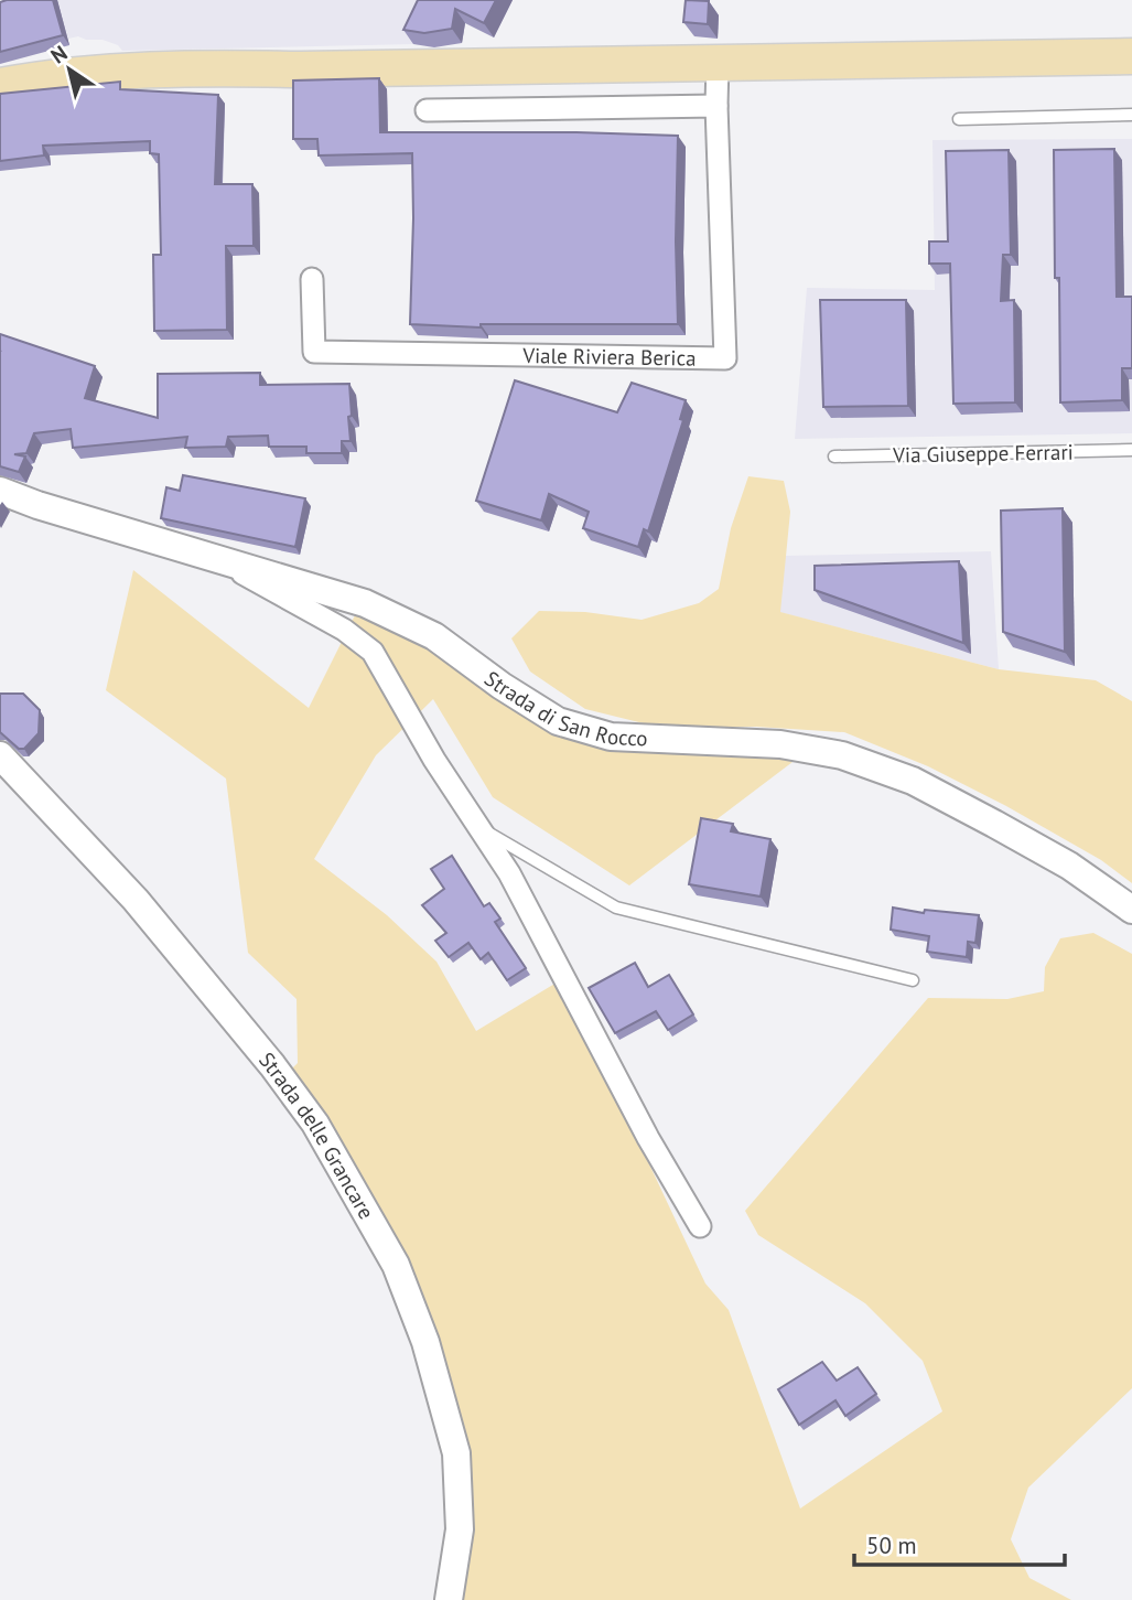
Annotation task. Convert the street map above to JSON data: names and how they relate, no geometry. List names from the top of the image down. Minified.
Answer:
{"streets":{"street":["Viale Riviera Berica","Strada di San Rocco","Strada delle Grancare"],"lane":["Via Giuseppe Ferrari"]},"scale_bar":"50 m","north":"top left"}
